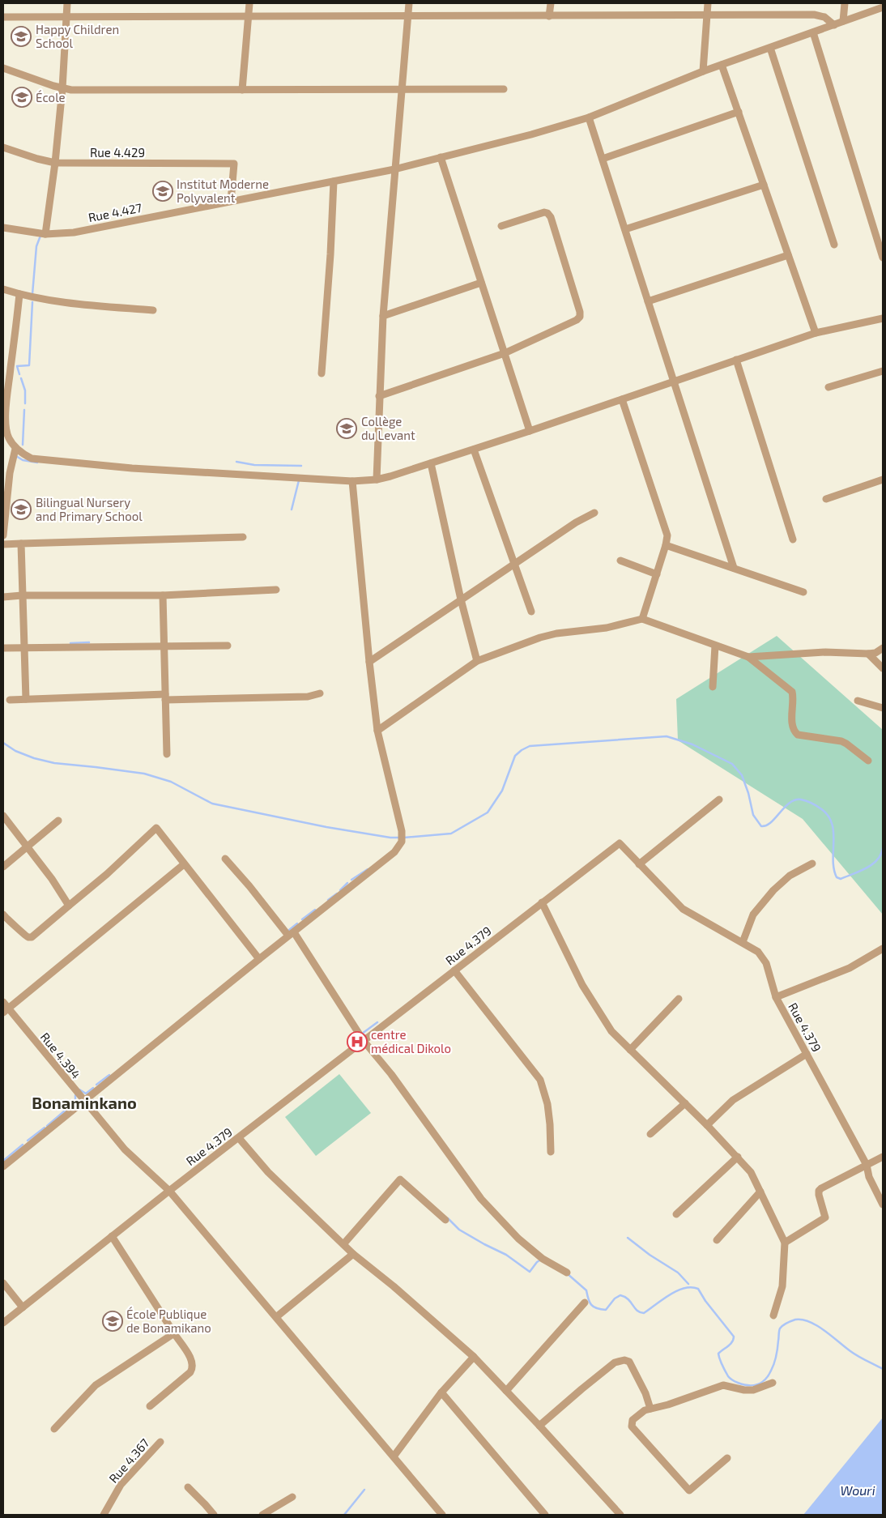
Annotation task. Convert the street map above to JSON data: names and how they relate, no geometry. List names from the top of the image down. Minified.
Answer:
{"streets":{"street":["Rue 4.429","Rue 4.427","Rue 4.379","Rue 4.394","Rue 4.367"]},"crossings":[["Rue 4.429","Rue 4.427"],["Rue 4.379","Rue 4.394"]],"districts":["Bonaminkano"],"water":["Wouri"],"places":{"school or university":["Happy Children School","École","Institut Moderne Polyvalent","Collège du Levant","Bilingual Nursery and Primary School","École Publique de Bonamikano"],"hospital":["centre médical Dikolo"]}}
